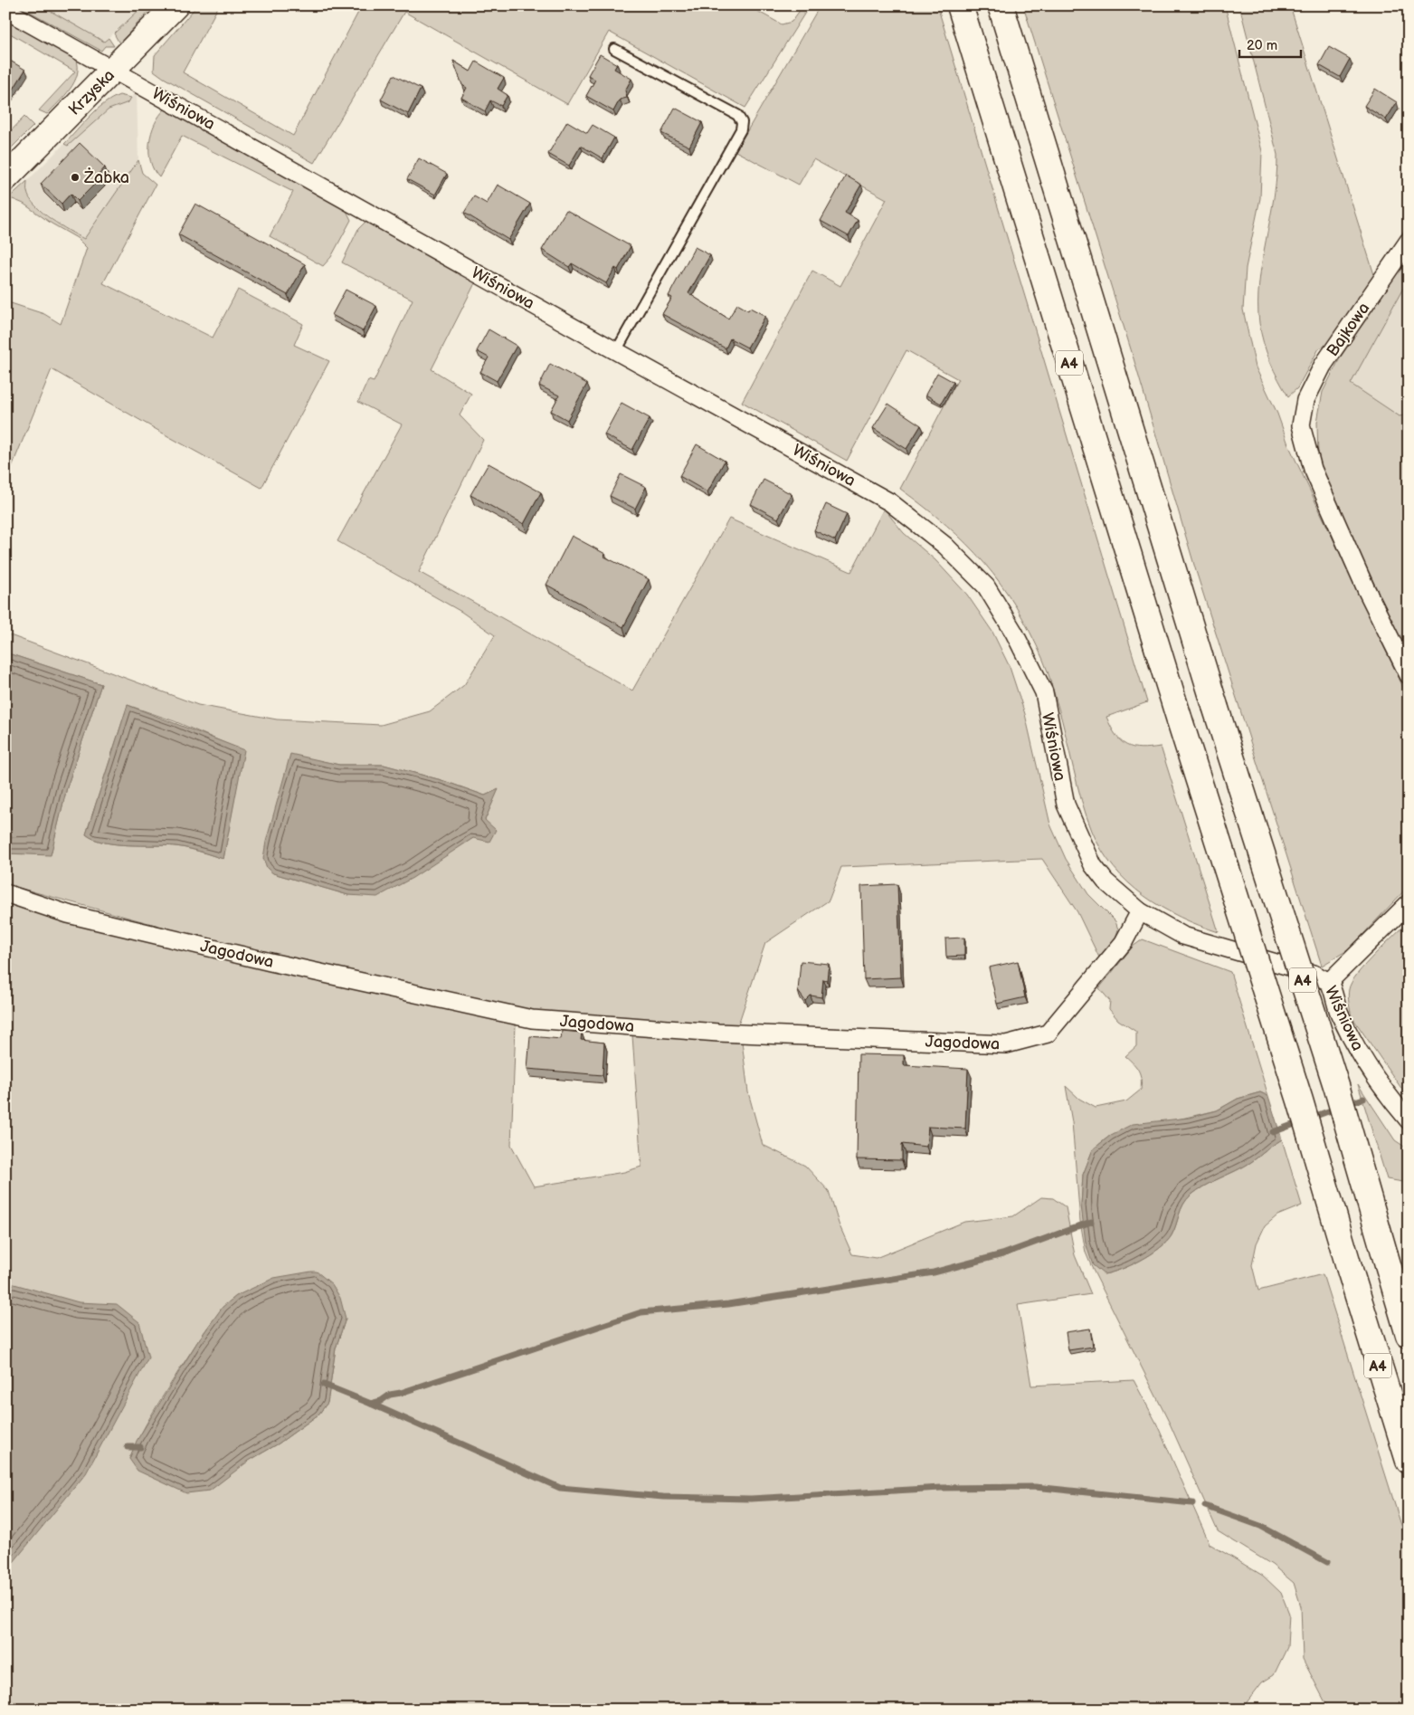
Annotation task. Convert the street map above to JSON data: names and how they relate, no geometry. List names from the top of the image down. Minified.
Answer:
{"streets":{"main road":["Krzyska","A4"],"street":["Wiśniowa","Bajkowa","Jagodowa"]},"crossings":[["Krzyska","Wiśniowa"],["Wiśniowa","Jagodowa"]],"places":["Żabka"],"scale_bar":"20 m"}
